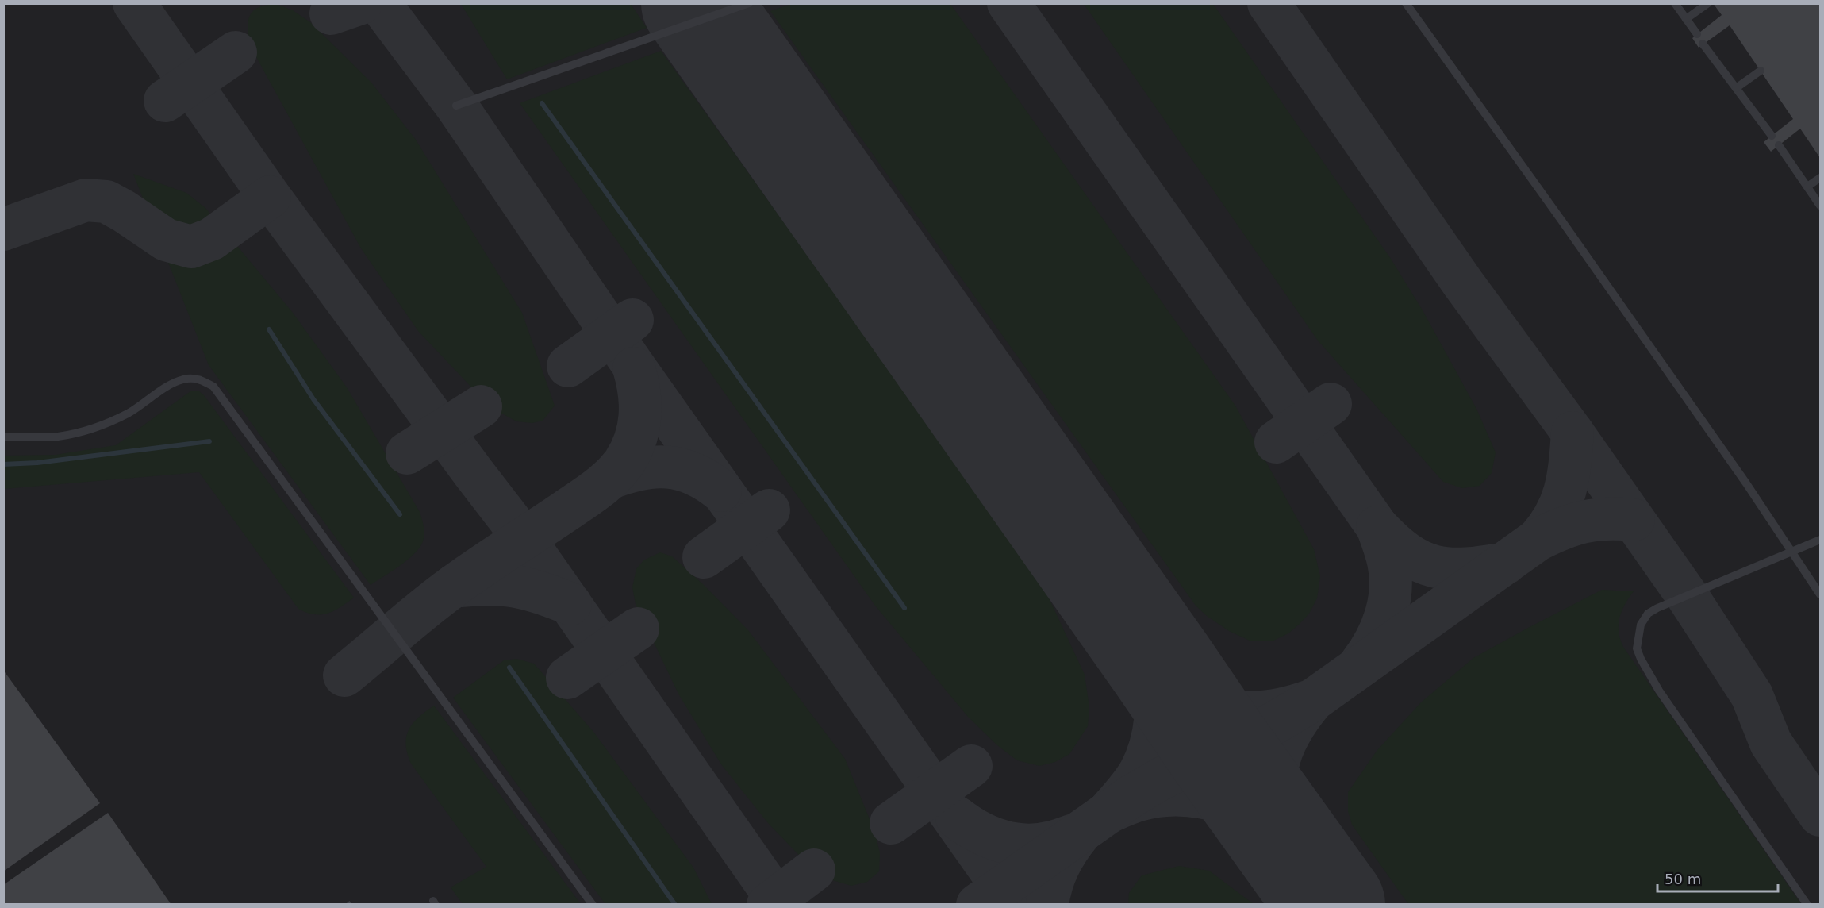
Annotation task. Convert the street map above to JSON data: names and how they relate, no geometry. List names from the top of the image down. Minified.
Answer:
{"scale_bar":"50 m"}
